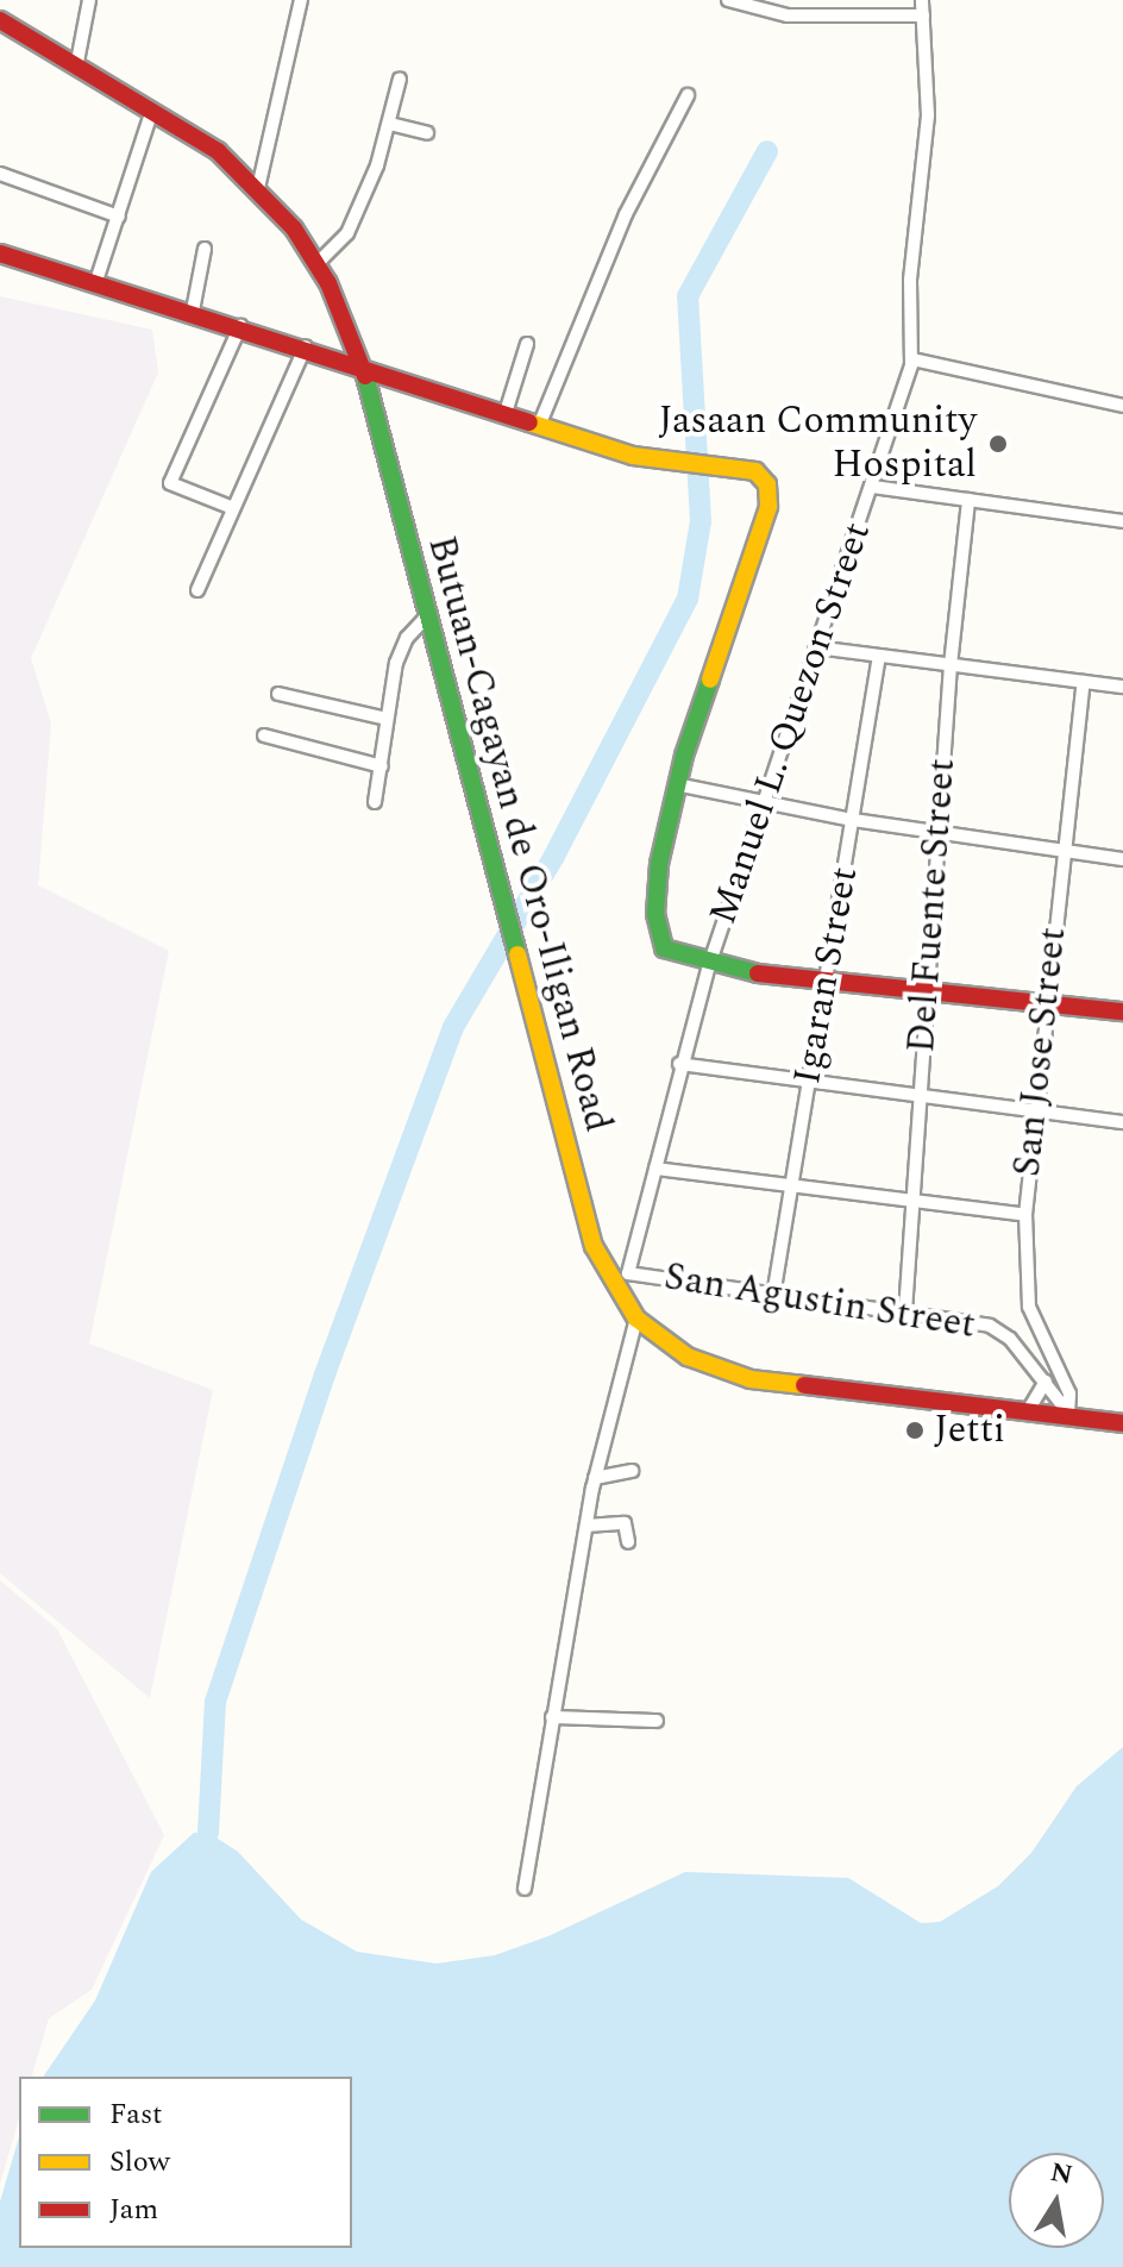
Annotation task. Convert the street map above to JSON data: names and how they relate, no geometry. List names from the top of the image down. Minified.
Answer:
{"streets":{"main road":["Butuan-Cagayan de Oro-Iligan Road"],"street":["Manuel L. Quezon Street","Del Fuente Street","Igaran Street","San Jose Street","San Agustin Street"]},"crossings":[["Manuel L. Quezon Street","San Agustin Street"],["Butuan-Cagayan de Oro-Iligan Road","San Jose Street"],["Butuan-Cagayan de Oro-Iligan Road","San Agustin Street"],["Del Fuente Street","San Agustin Street"],["Igaran Street","San Agustin Street"],["San Jose Street","San Agustin Street"]],"places":["Jasaan Community Hospital","Jetti"],"legend":["Fast","Slow","Jam"],"north":"top"}
